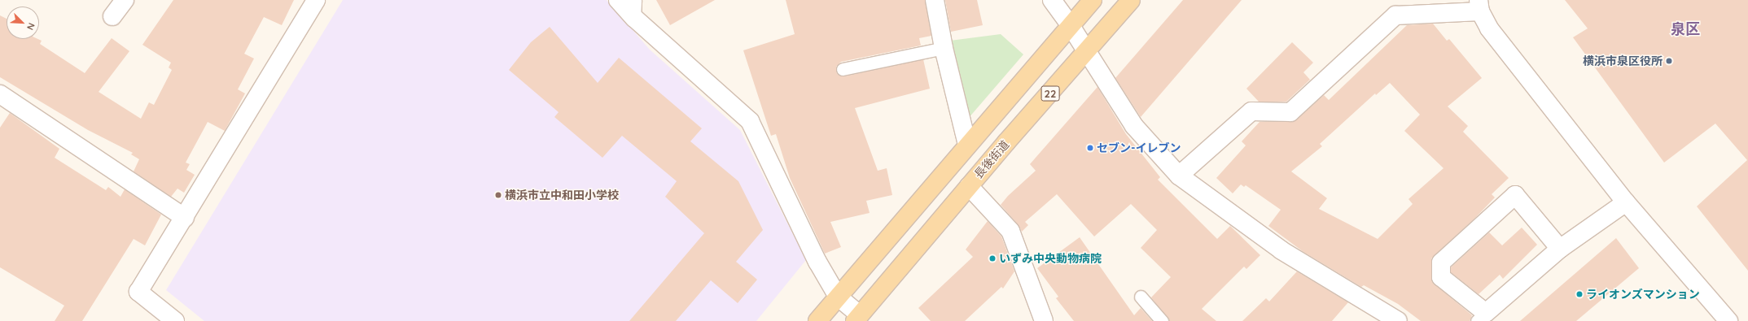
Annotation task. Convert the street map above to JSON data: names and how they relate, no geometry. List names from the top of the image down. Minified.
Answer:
{"streets":{"main road":["22","長後街道"]},"districts":["泉区"],"places":["横浜市泉区役所","セブン-イレブン","横浜市立中和田小学校","いずみ中央動物病院","ライオンズマンション"],"north":"bottom right"}
